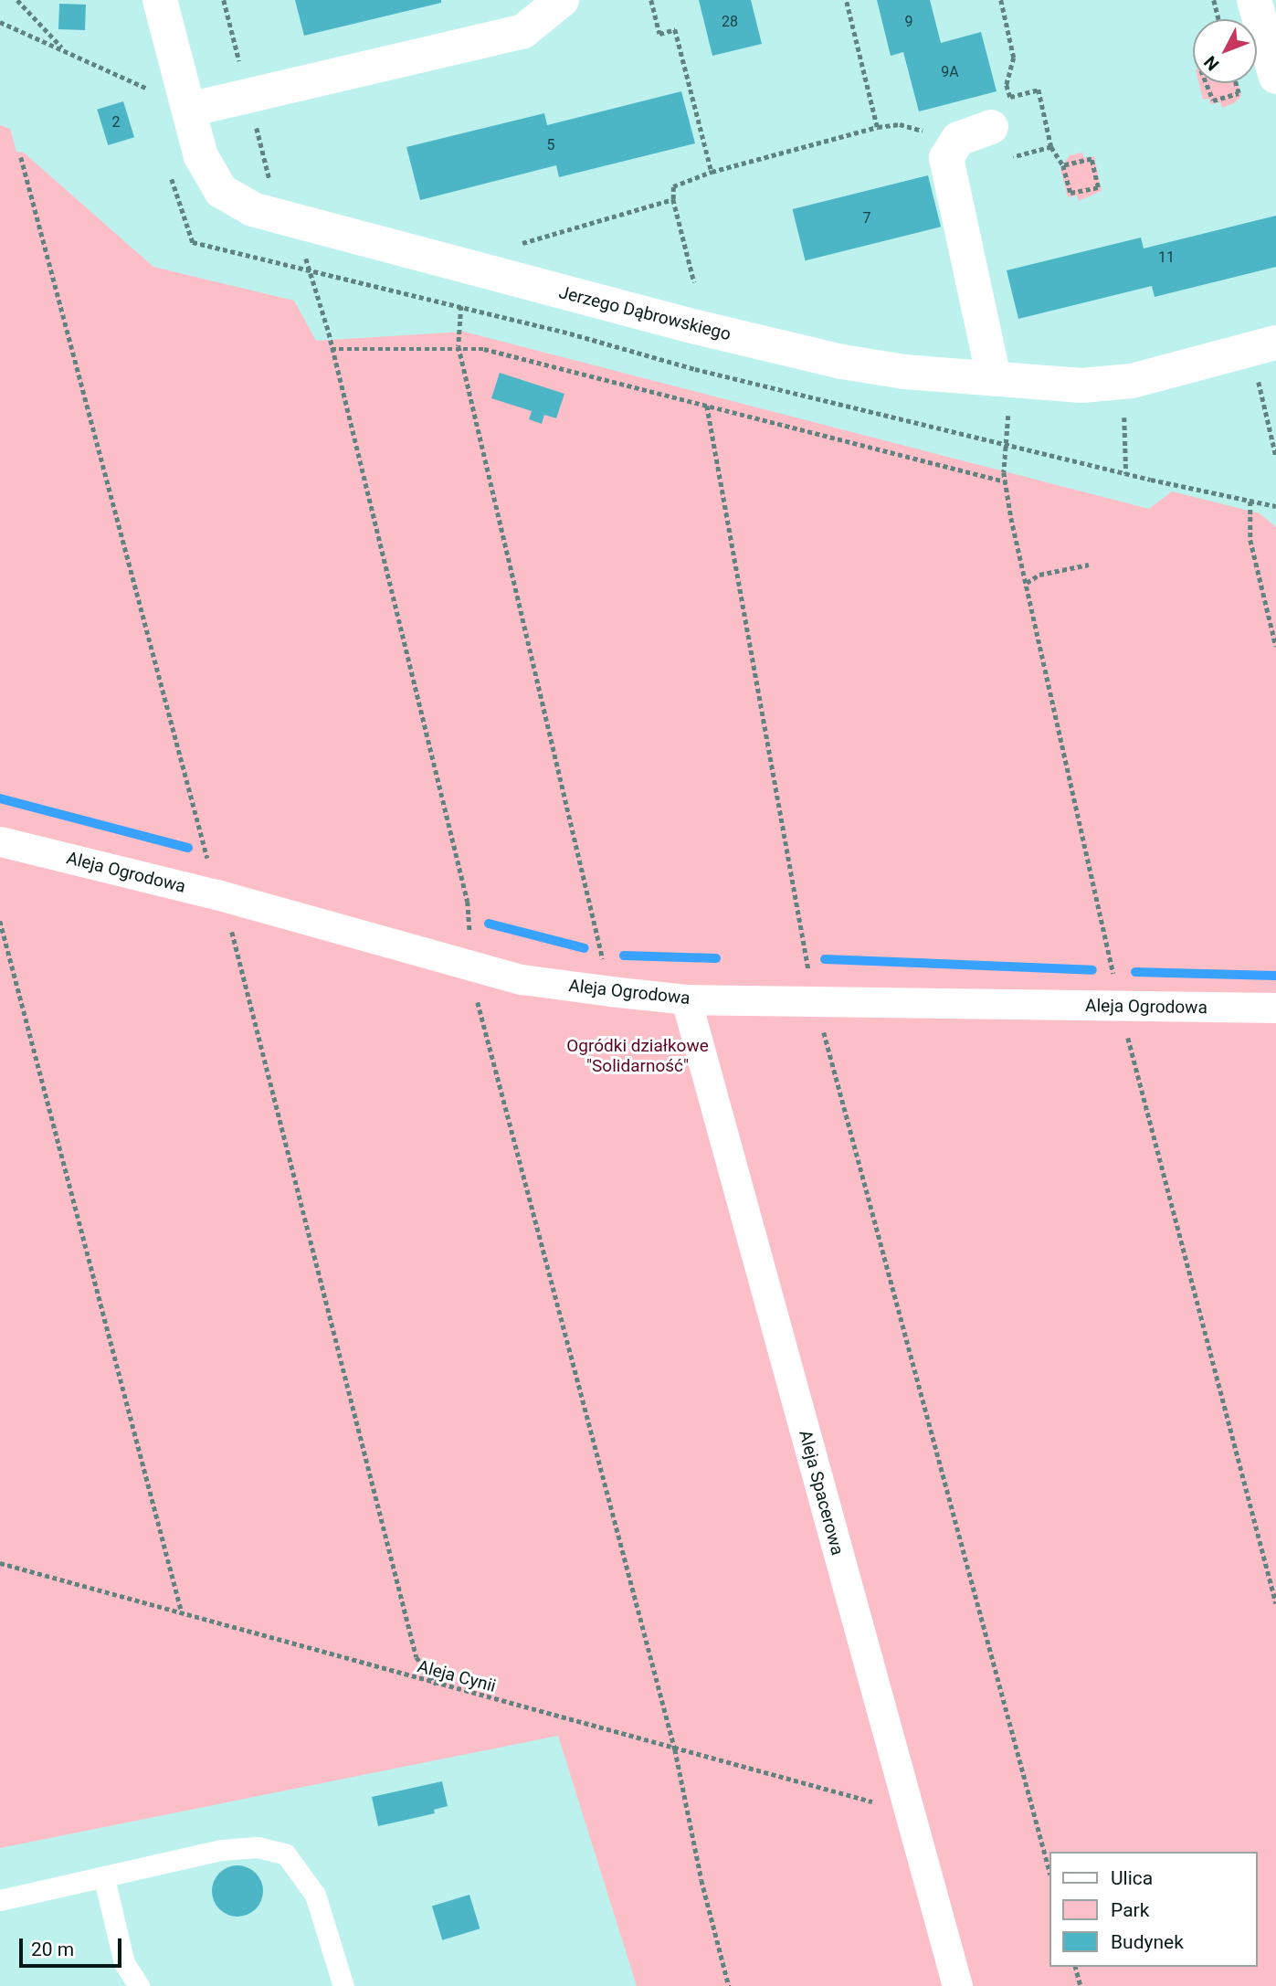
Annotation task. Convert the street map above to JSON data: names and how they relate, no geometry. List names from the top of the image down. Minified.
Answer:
{"streets":{"street":["Jerzego Dąbrowskiego","Aleja Ogrodowa","Aleja Spacerowa"],"path":["Aleja Cynii"]},"crossings":[["Aleja Ogrodowa","Aleja Spacerowa"],["Aleja Spacerowa","Aleja Cynii"]],"parks":["Ogródki działkowe \"Solidarność\""],"house_numbers":["28","9","9A","2","5","7","11"],"legend":["Ulica","Park","Budynek"],"scale_bar":"20 m","north":"bottom left"}
